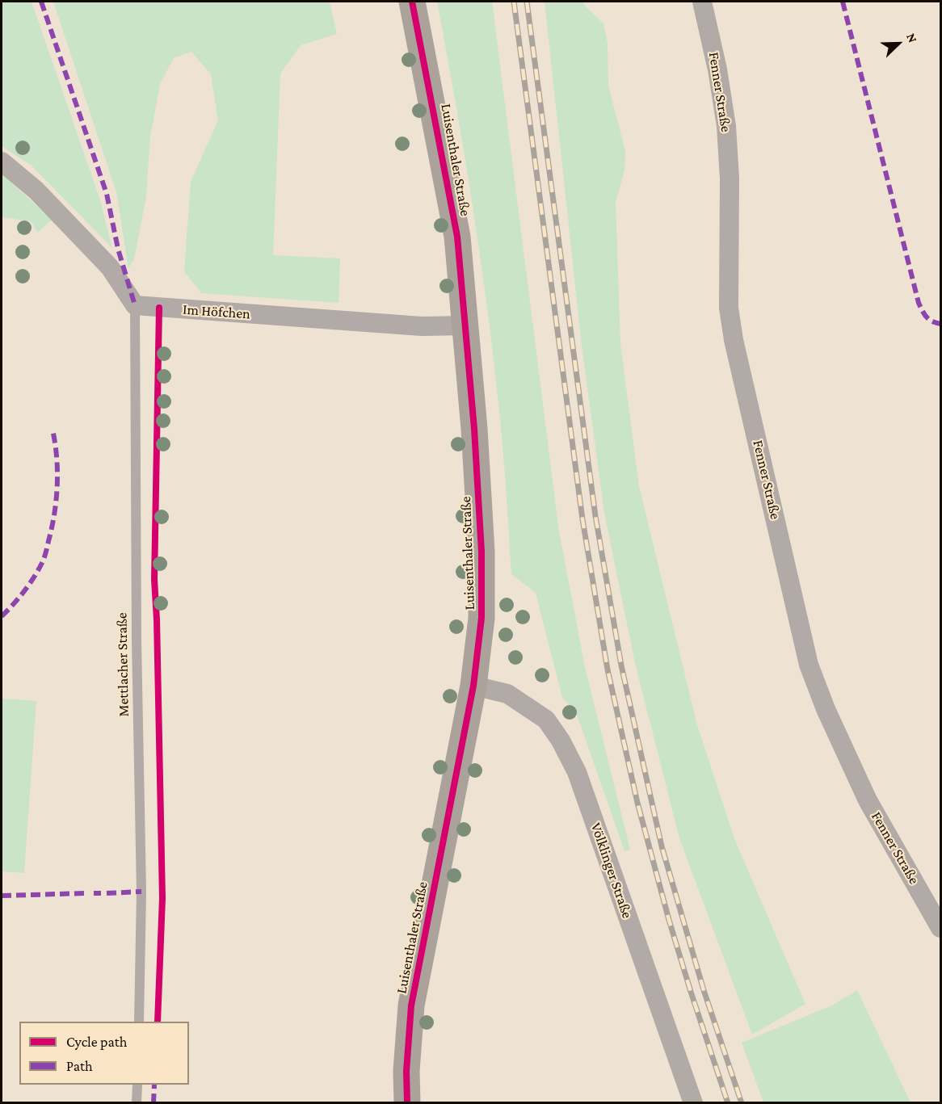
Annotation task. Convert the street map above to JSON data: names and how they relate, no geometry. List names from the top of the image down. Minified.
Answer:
{"streets":{"main road":["Luisenthaler Straße"],"street":["Fenner Straße","Im Höfchen","Völklinger Straße"],"lane":["Mettlacher Straße"]},"crossings":[["Luisenthaler Straße","Im Höfchen"],["Luisenthaler Straße","Völklinger Straße"],["Im Höfchen","Mettlacher Straße"]],"legend":["Cycle path","Path"],"north":"top right"}
